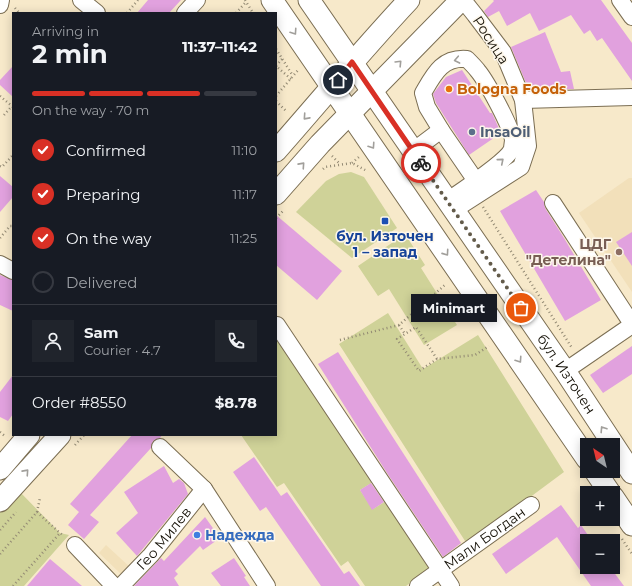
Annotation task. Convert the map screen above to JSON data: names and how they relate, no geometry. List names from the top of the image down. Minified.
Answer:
{"streets":{"main road":["бул. Източен"],"street":["Росица","Гео Милев","Мали Богдан"]},"crossings":[["Росица","бул. Източен"]],"places":{"other":["Bologna Foods","InsaOil","ЦДГ \"Детелина\"","Minimart","Надежда"],"transit":["бул. Източен 1 – запад"]},"north":"top left","page":{"heading":["2 min","Arriving in","11:37–11:42"],"panel":["Sam","Courier · 4.7","Order #8550","$8.78"],"bar":"On the way · 70 m","list":[["Confirmed","11:10"],["Preparing","11:17"],["On the way","11:25"],"Delivered"],"bubble":"Minimart","map_buttons":["+","−"]}}
